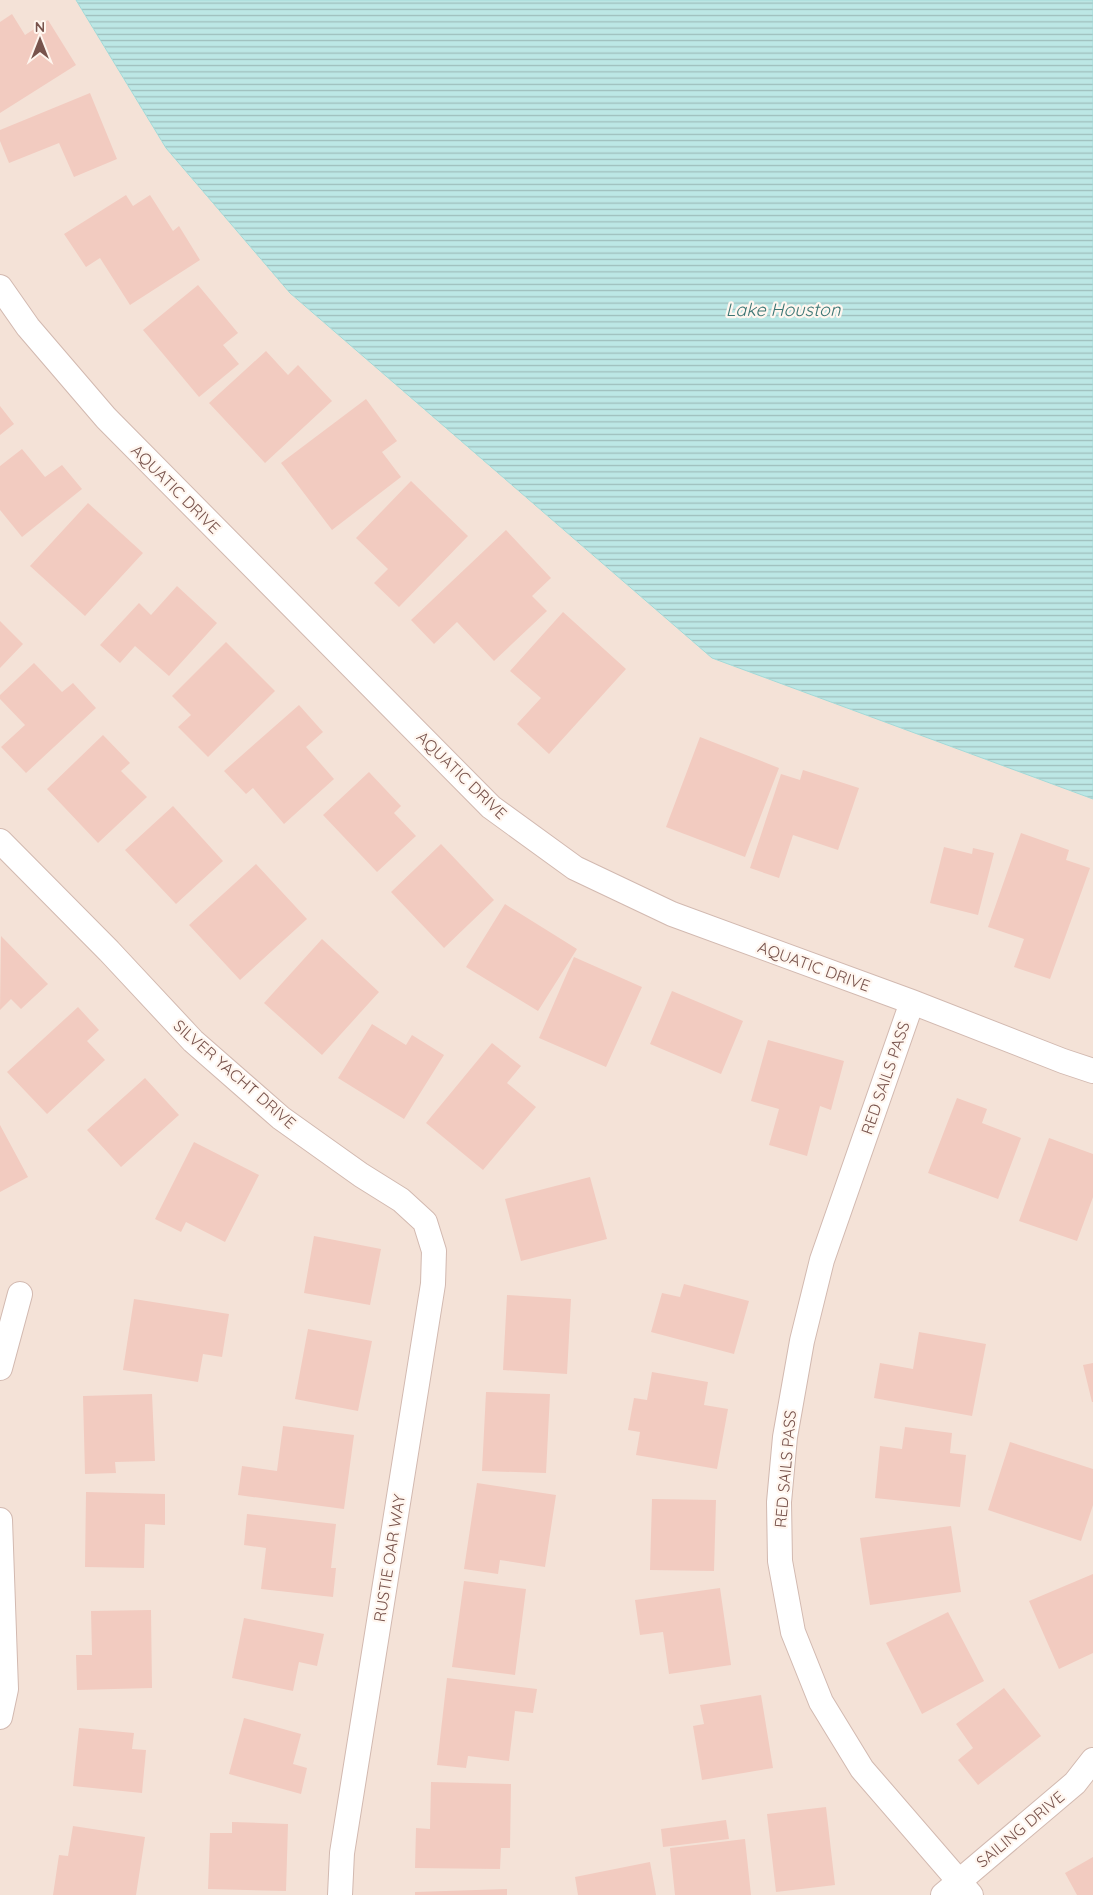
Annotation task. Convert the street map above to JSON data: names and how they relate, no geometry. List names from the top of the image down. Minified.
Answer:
{"streets":{"street":["AQUATIC DRIVE","SILVER YACHT DRIVE","RED SAILS PASS","RUSTIE OAR WAY","SAILING DRIVE"]},"crossings":[["AQUATIC DRIVE","RED SAILS PASS"],["SILVER YACHT DRIVE","RUSTIE OAR WAY"],["RED SAILS PASS","SAILING DRIVE"]],"water":["Lake Houston"],"north":"top"}
